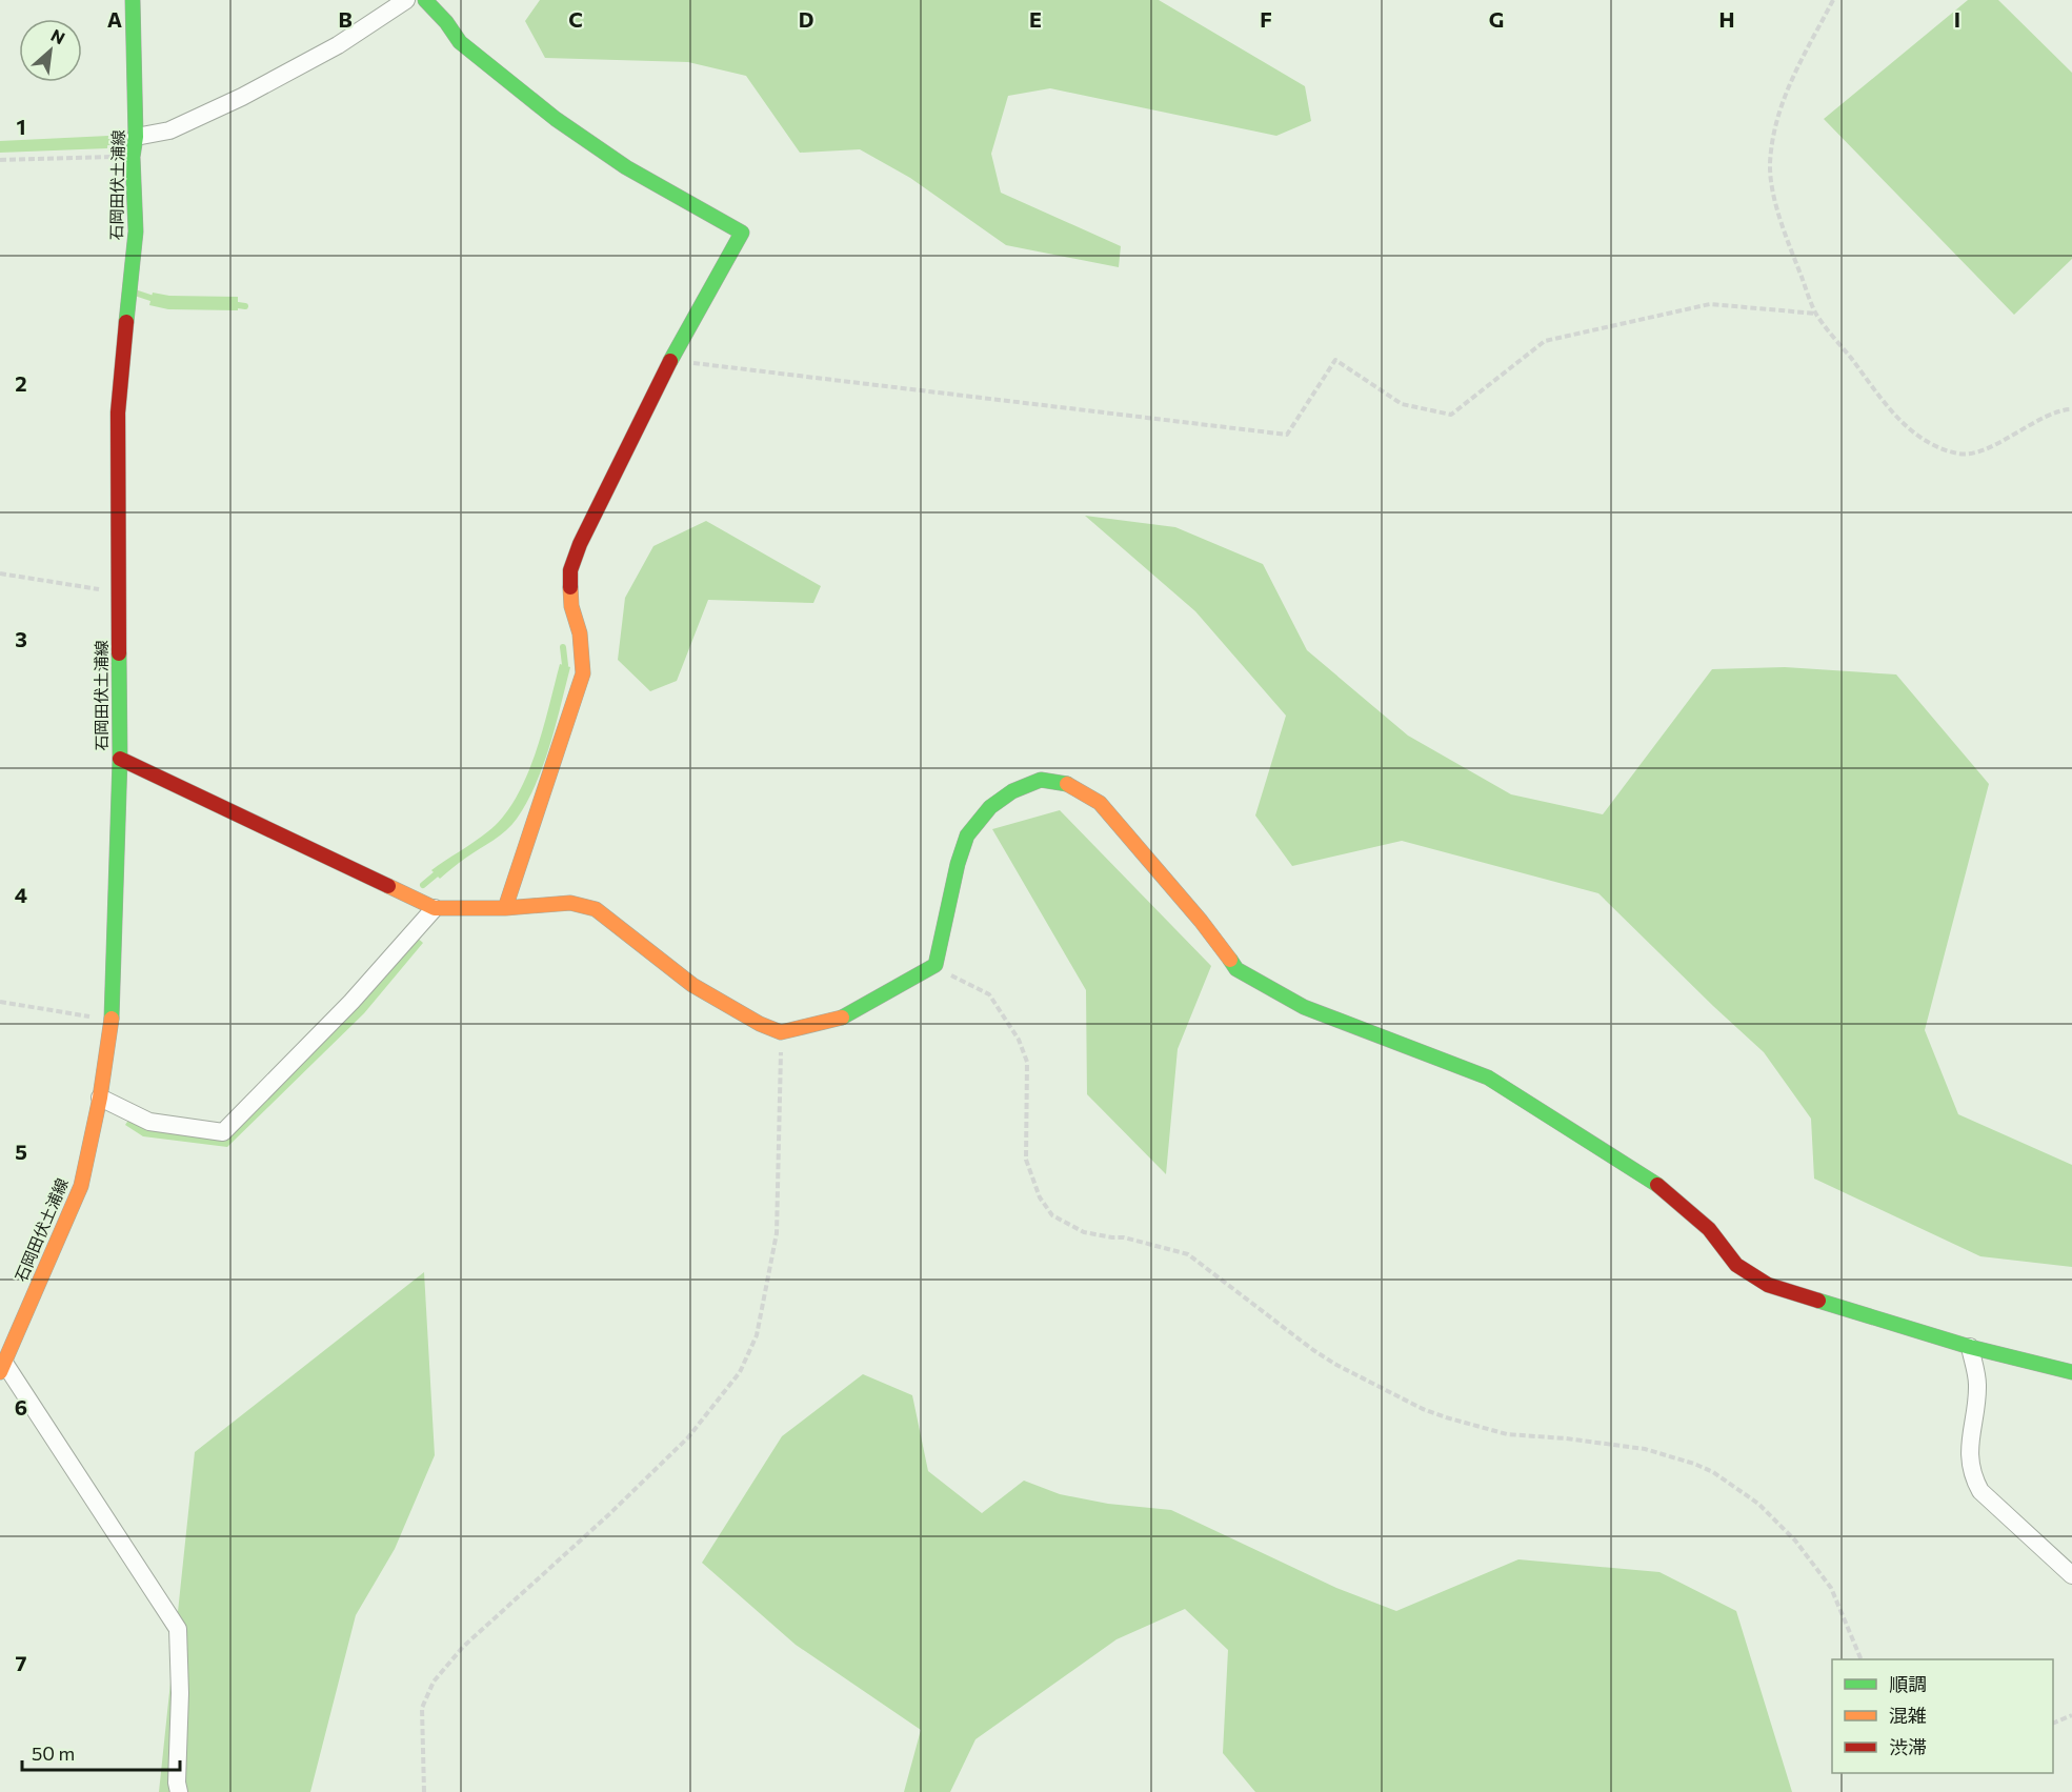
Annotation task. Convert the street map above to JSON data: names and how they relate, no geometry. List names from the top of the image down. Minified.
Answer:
{"streets":{"street":["石岡田伏土浦線"]},"legend":["順調","混雑","渋滞"],"scale_bar":"50 m","north":"top right","grid":{"columns":["A","B","C","D","E","F","G","H","I"],"rows":["1","2","3","4","5","6","7"]}}
